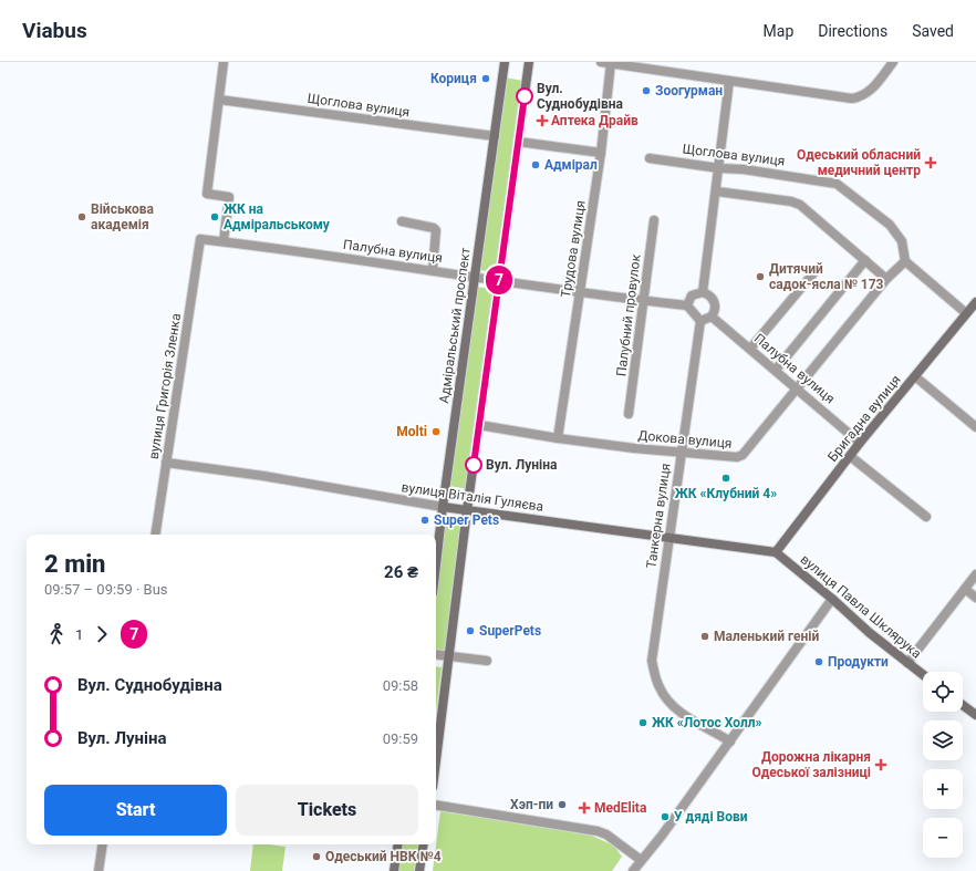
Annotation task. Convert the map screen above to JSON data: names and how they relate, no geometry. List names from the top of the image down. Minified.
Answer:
{"streets":{"main road":["Адміральський проспект","Бригадна вулиця","вулиця Віталія Гуляєва","вулиця Павла Шклярука"],"street":["Щоглова вулиця","Трудова вулиця","Палубна вулиця","Палубний провулок","вулиця Григорія Зленка","Докова вулиця","Танкерна вулиця"]},"crossings":[["Щоглова вулиця","Адміральський проспект"],["Щоглова вулиця","Докова вулиця"],["Трудова вулиця","Палубна вулиця"],["Трудова вулиця","Докова вулиця"],["Палубна вулиця","Палубний провулок"],["Палубна вулиця","Адміральський проспект"],["Палубна вулиця","вулиця Григорія Зленка"],["Палубна вулиця","Бригадна вулиця"],["Палубна вулиця","Докова вулиця"],["Палубна вулиця","Танкерна вулиця"],["Адміральський проспект","вулиця Віталія Гуляєва"],["вулиця Григорія Зленка","вулиця Віталія Гуляєва"],["Бригадна вулиця","вулиця Віталія Гуляєва"],["Бригадна вулиця","вулиця Павла Шклярука"],["Докова вулиця","Танкерна вулиця"],["вулиця Віталія Гуляєва","Танкерна вулиця"],["вулиця Віталія Гуляєва","вулиця Павла Шклярука"]],"places":{"other":["Кориця","Зоогурман","Вул. Суднобудівна","Адмірал","Військова академія","ЖК на Адміральському","Дитячий садок-ясла № 173","Molti","Вул. Луніна","ЖК «Клубний 4»","Super Pets","SuperPets","Маленький геній","Продукти","ЖК «Лотос Холл»","Хэп-пи","У дяді Вови","Одеський НВК №4"],"health":["Аптека Драйв","Одеський обласний медичний центр","Дорожна лікарня Одеської залізниці","MedElita"]},"lines":["bus line 7"],"page":{"header":"Viabus","nav":["Map","Directions","Saved"],"on_map":"7","heading":["2 min","09:57 – 09:59 · Bus","26 ₴"],"legs":["1","7"],"list":[{"name":"Вул. Суднобудівна","value":"09:58"},{"name":"Вул. Луніна","value":"09:59"}],"map_buttons":["+","−"],"buttons":["Start","Tickets"]}}
